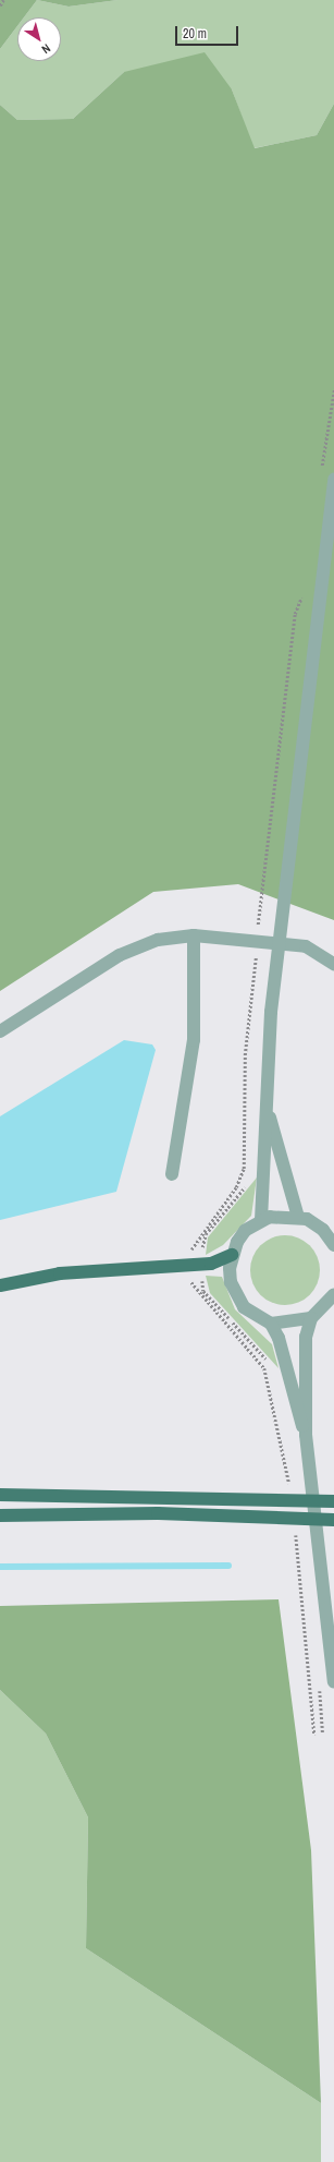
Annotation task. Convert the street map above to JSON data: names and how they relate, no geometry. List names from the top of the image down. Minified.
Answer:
{"scale_bar":"20 m","north":"bottom right"}
